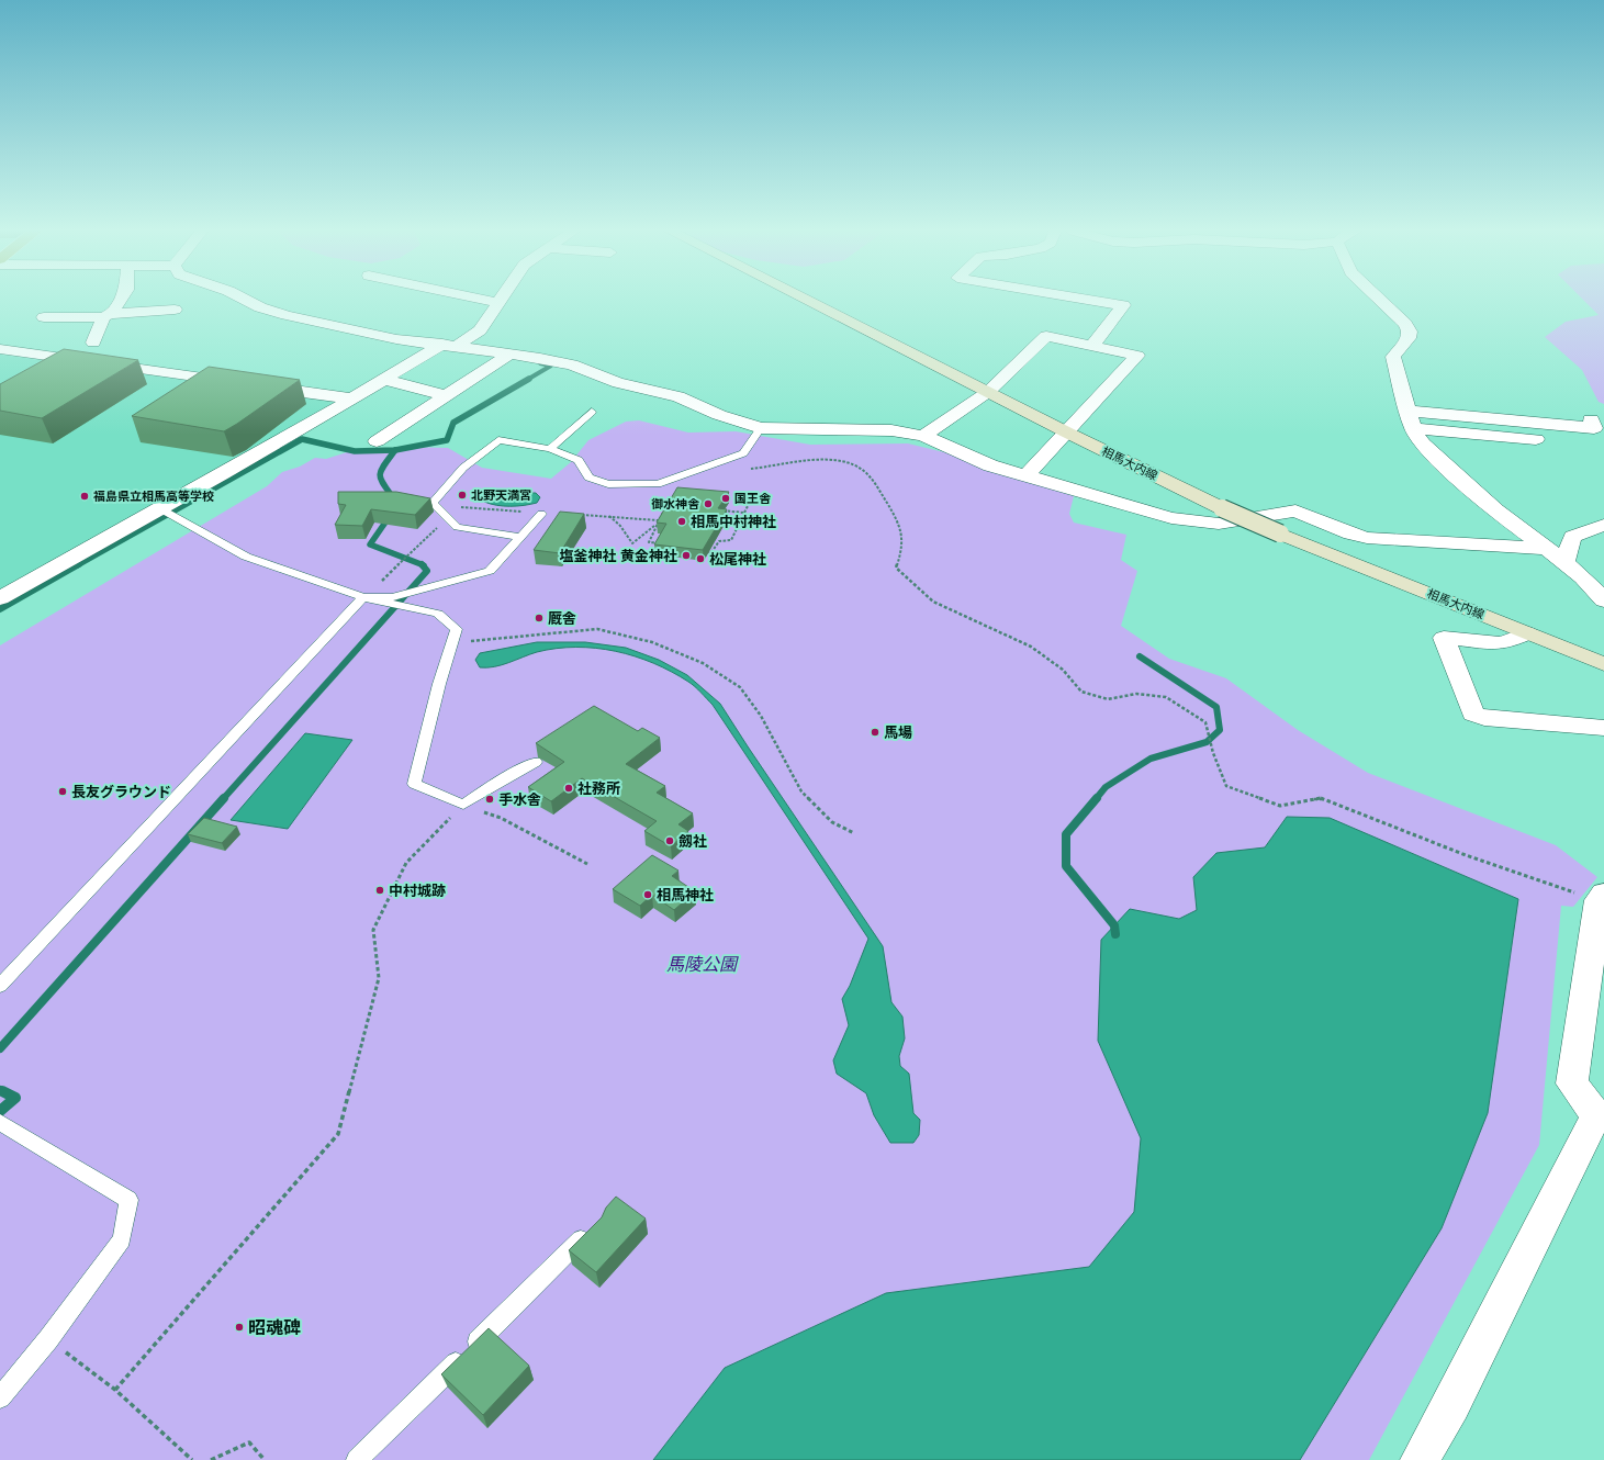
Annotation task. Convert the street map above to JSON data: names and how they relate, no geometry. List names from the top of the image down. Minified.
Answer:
{"streets":{"main road":["相馬大内線"]},"parks":["馬陵公園"],"places":["北野天満宮","福島県立相馬高等学校","国王舎","御水神舎","相馬中村神社","塩釜神社 黄金神社","松尾神社","厩舎","馬場","社務所","長友グラウンド","手水舎","劔社","中村城跡","相馬神社","昭魂碑"]}
